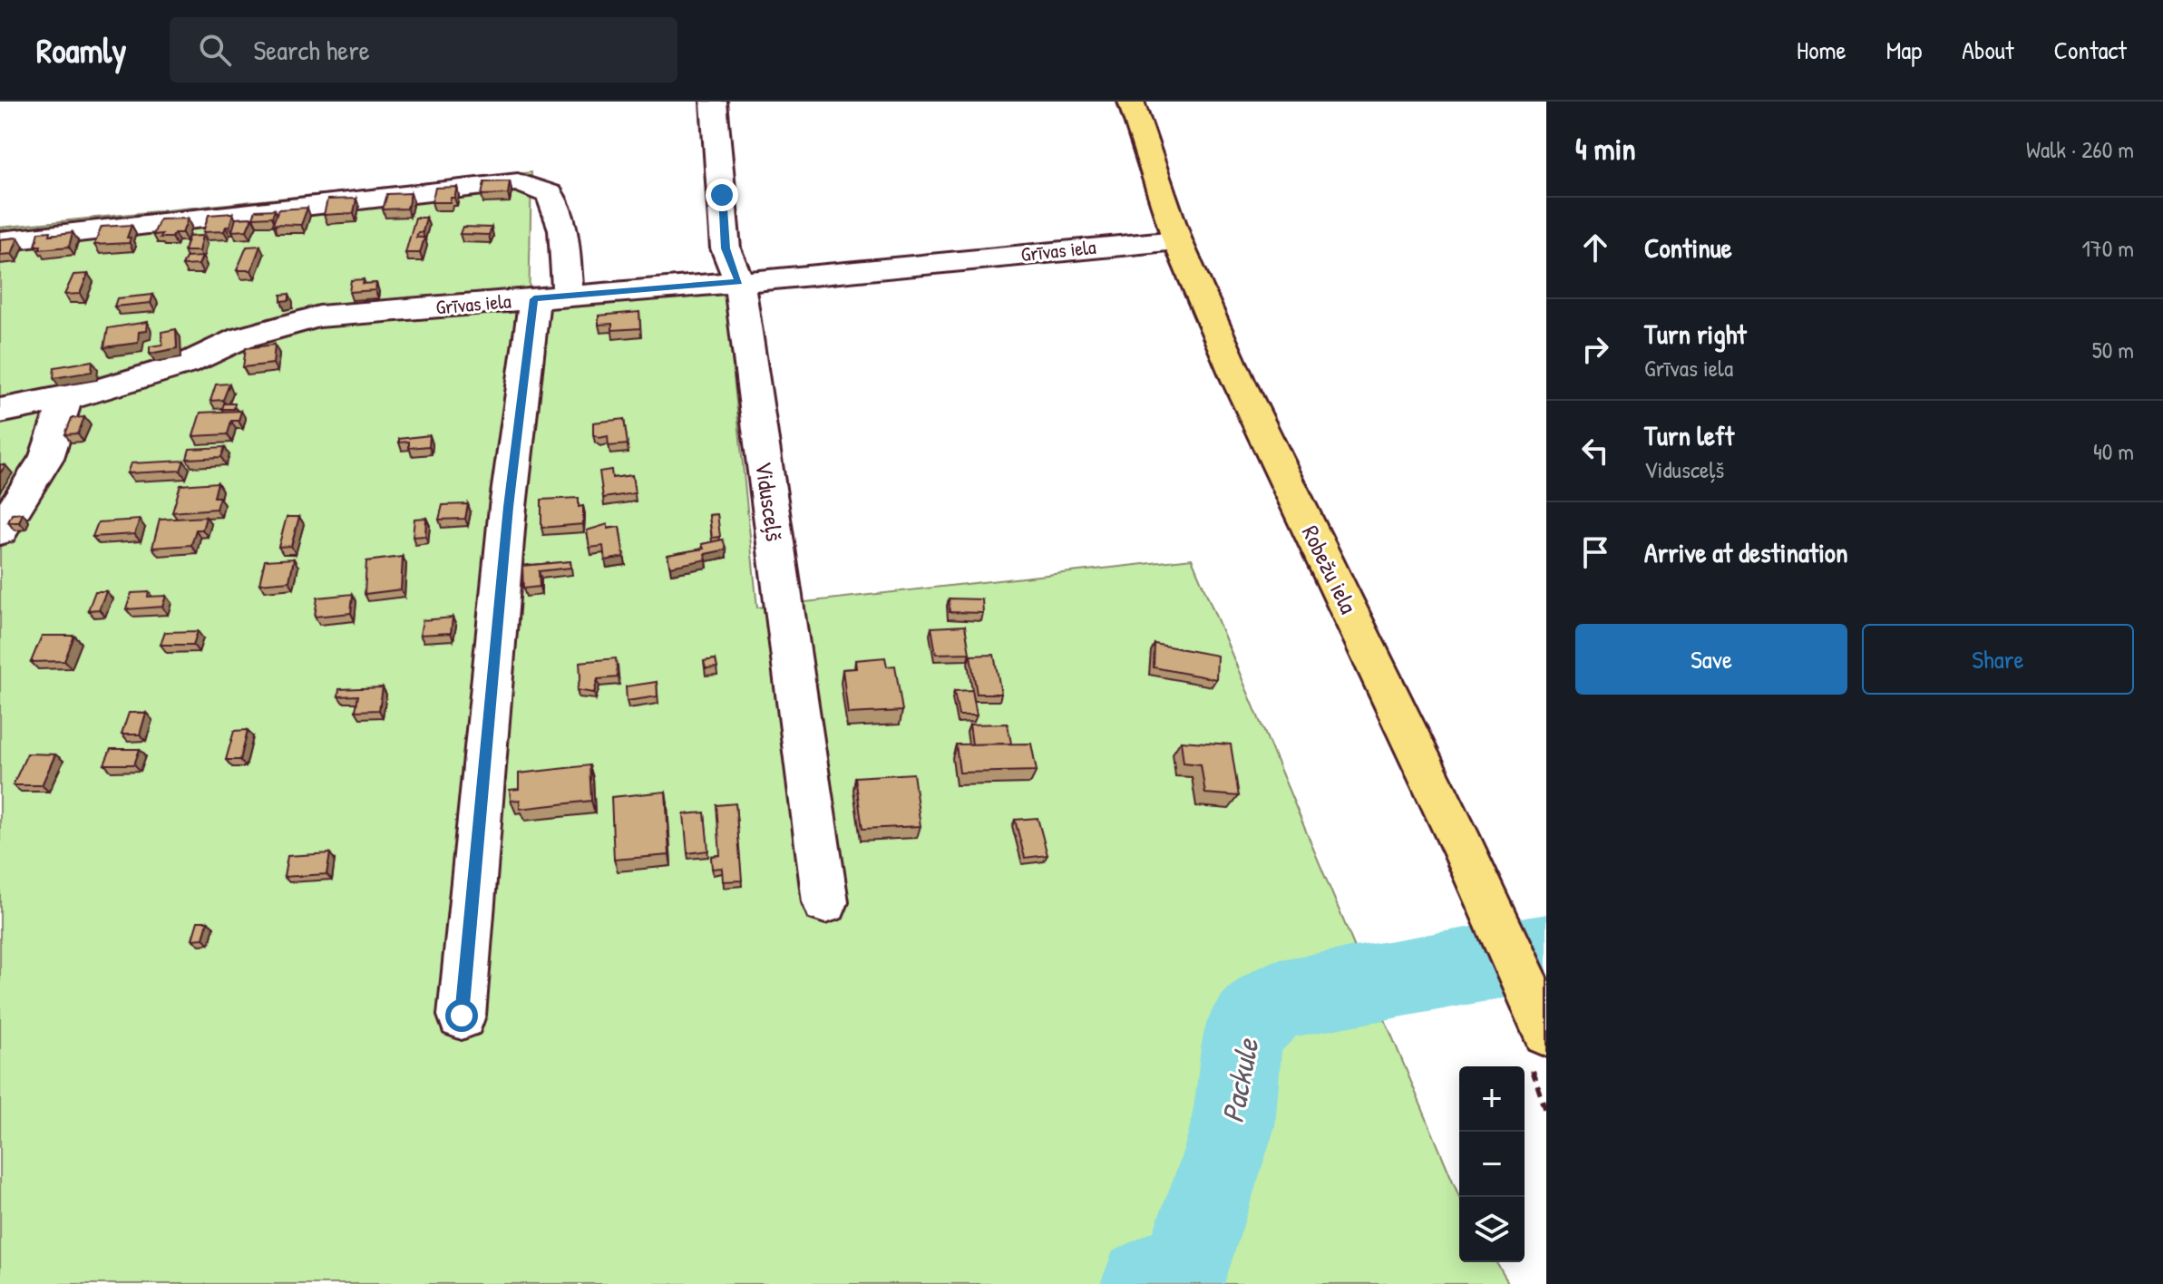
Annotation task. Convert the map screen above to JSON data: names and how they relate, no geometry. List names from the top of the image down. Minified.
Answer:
{"streets":{"main road":["Robežu iela"],"street":["Grīvas iela","Vidusceļš"]},"crossings":[["Grīvas iela","Vidusceļš"],["Grīvas iela","Robežu iela"]],"water":["Packule"],"page":{"header":"Roamly","search":"Search here","nav":["Home","Map","About","Contact"],"heading":["4 min","Walk · 260 m"],"list":[["Continue","170 m"],["Turn right","Grīvas iela","50 m"],["Turn left","Vidusceļš","40 m"],"Arrive at destination"],"buttons":["Save","Share"],"map_buttons":["+","−"]}}
